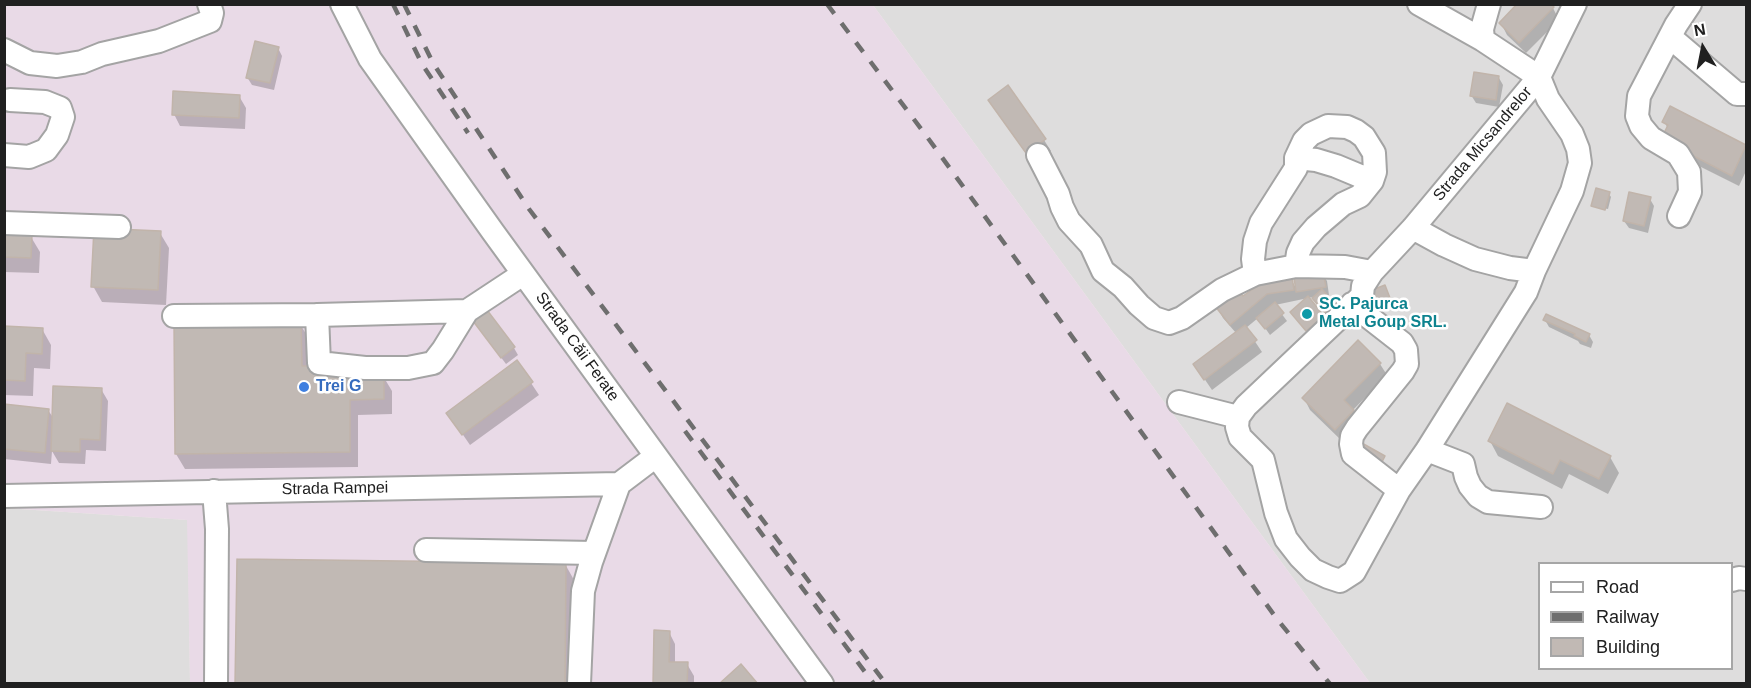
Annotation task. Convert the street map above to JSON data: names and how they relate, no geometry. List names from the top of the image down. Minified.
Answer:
{"streets":{"street":["Strada Micsandrelor","Strada Căii Ferate","Strada Rampei"]},"places":["SC. Pajurca Metal Goup SRL.","Trei G"],"legend":["Road","Railway","Building"],"north":"top"}
